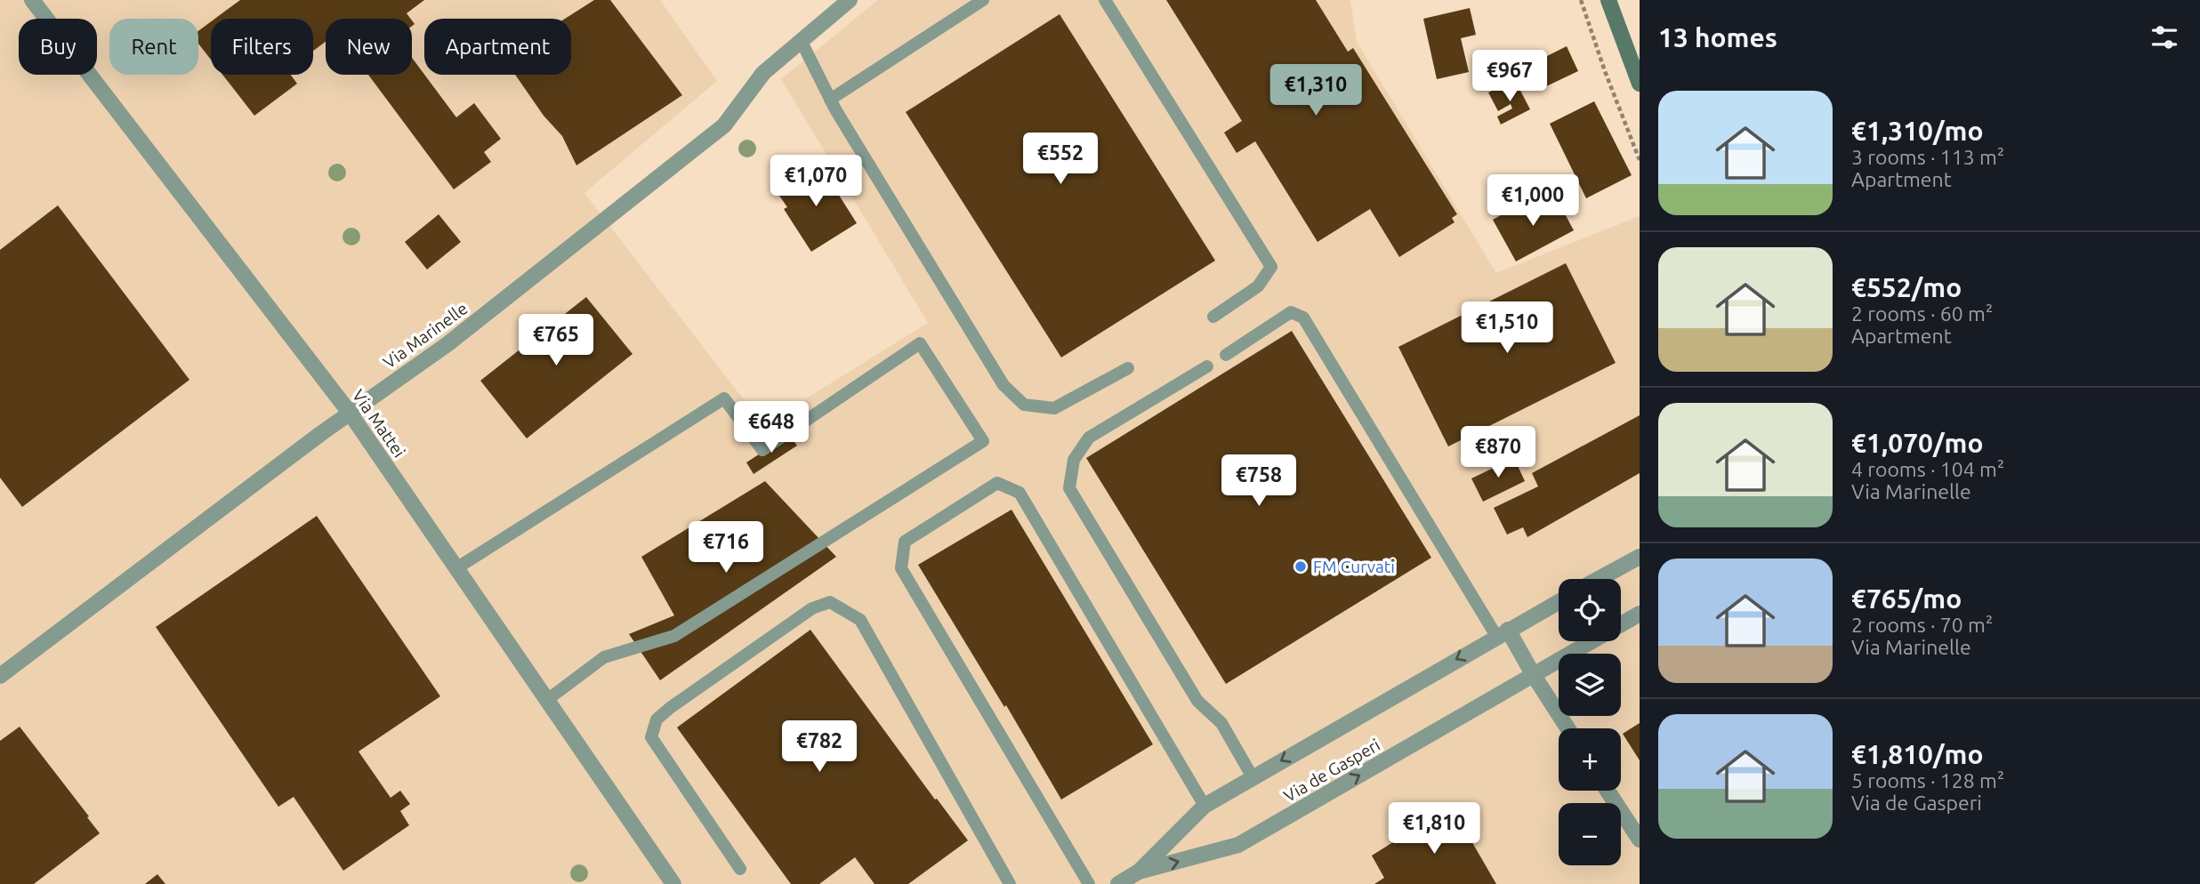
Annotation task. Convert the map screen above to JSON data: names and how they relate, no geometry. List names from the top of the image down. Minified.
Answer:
{"streets":{"street":["Via Marinelle","Via Mattei","Via de Gasperi"]},"crossings":[["Via Marinelle","Via Mattei"]],"places":["FM Curvati"],"page":{"heading":"13 homes","chip":["Buy","Rent","Filters","New","Apartment"],"price":["€967","€1,310","€552","€1,070","€1,000","€1,510","€765","€648","€870","€758","€716","€782","€1,810"],"list":[{"name":"€1,310/mo","note":"3 rooms · 113 m² · Apartment"},{"name":"€552/mo","note":"2 rooms · 60 m² · Apartment"},{"name":"€1,070/mo","note":"4 rooms · 104 m² · Via Marinelle"},{"name":"€765/mo","note":"2 rooms · 70 m² · Via Marinelle"},{"name":"€1,810/mo","note":"5 rooms · 128 m² · Via de Gasperi"}],"map_buttons":["+","−"]}}
